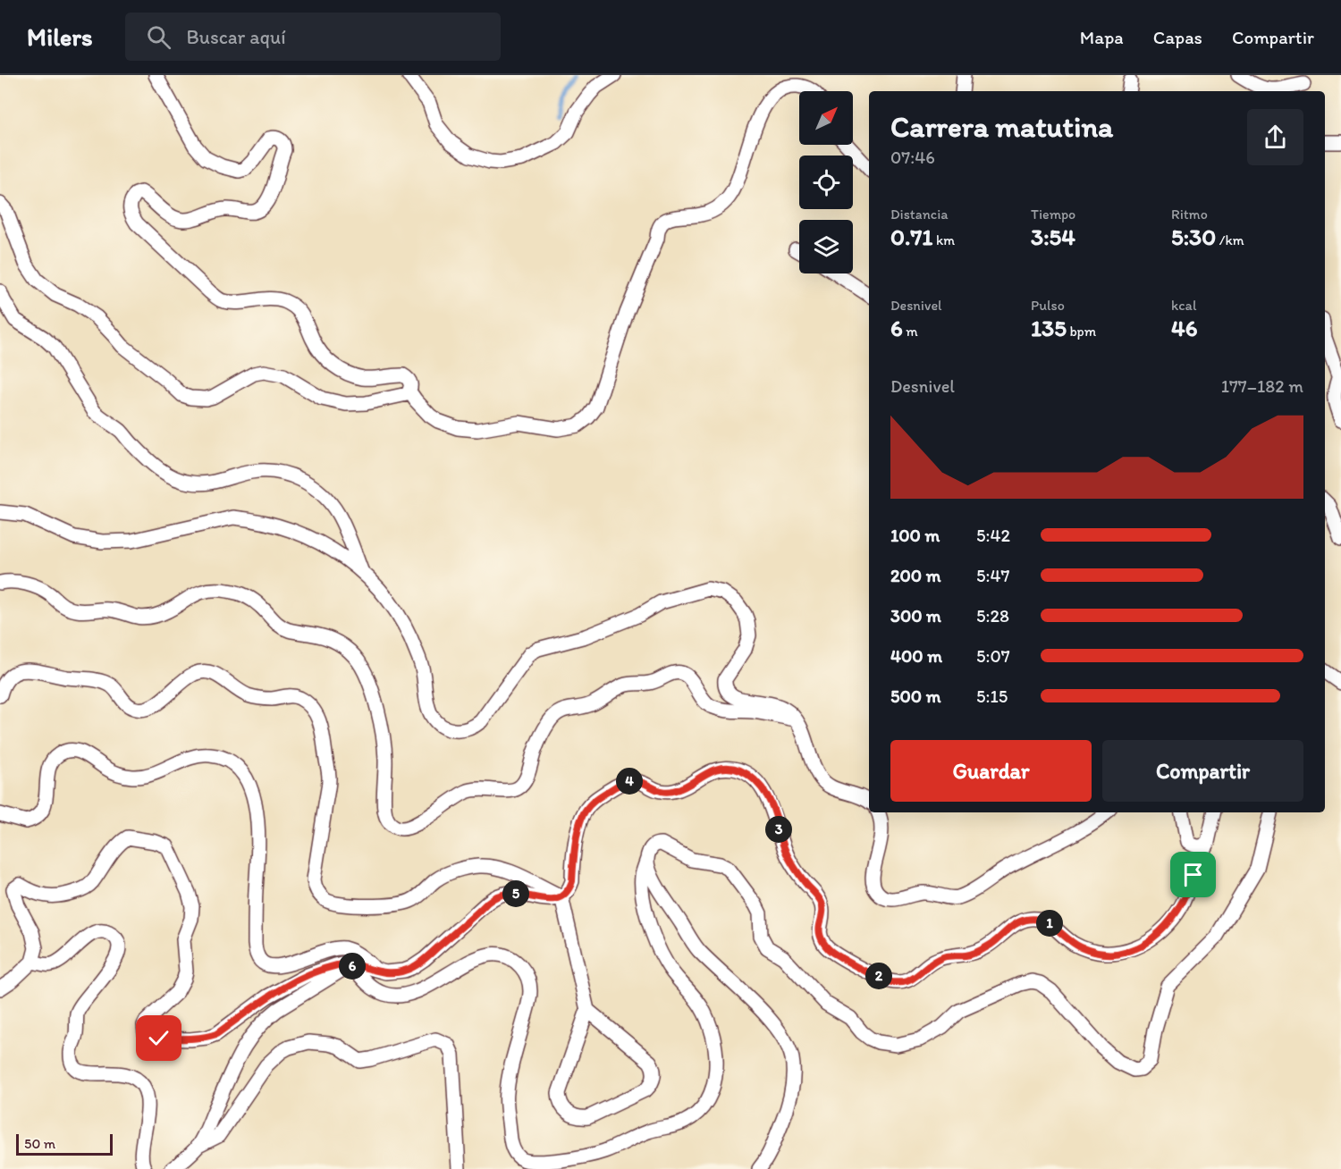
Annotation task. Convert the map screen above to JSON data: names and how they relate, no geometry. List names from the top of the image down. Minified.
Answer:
{"scale_bar":"50 m","north":"top right","page":{"header":"Milers","search":"Buscar aquí","nav":["Mapa","Capas","Compartir"],"heading":["Carrera matutina","07:46"],"stats":[["Distancia","0.71 km"],["Tiempo","3:54"],["Ritmo","5:30 /km"],["Desnivel","6 m"],["Pulso","135 bpm"],["kcal","46"]],"chart":["Desnivel","177–182 m"],"list":[{"name":"100 m","note":"5:42"},{"name":"200 m","note":"5:47"},{"name":"300 m","note":"5:28"},{"name":"400 m","note":"5:07"},{"name":"500 m","note":"5:15"}],"buttons":["Guardar","Compartir"],"pins":["4","3","5","1","6","2"],"scale":"50 m"}}
